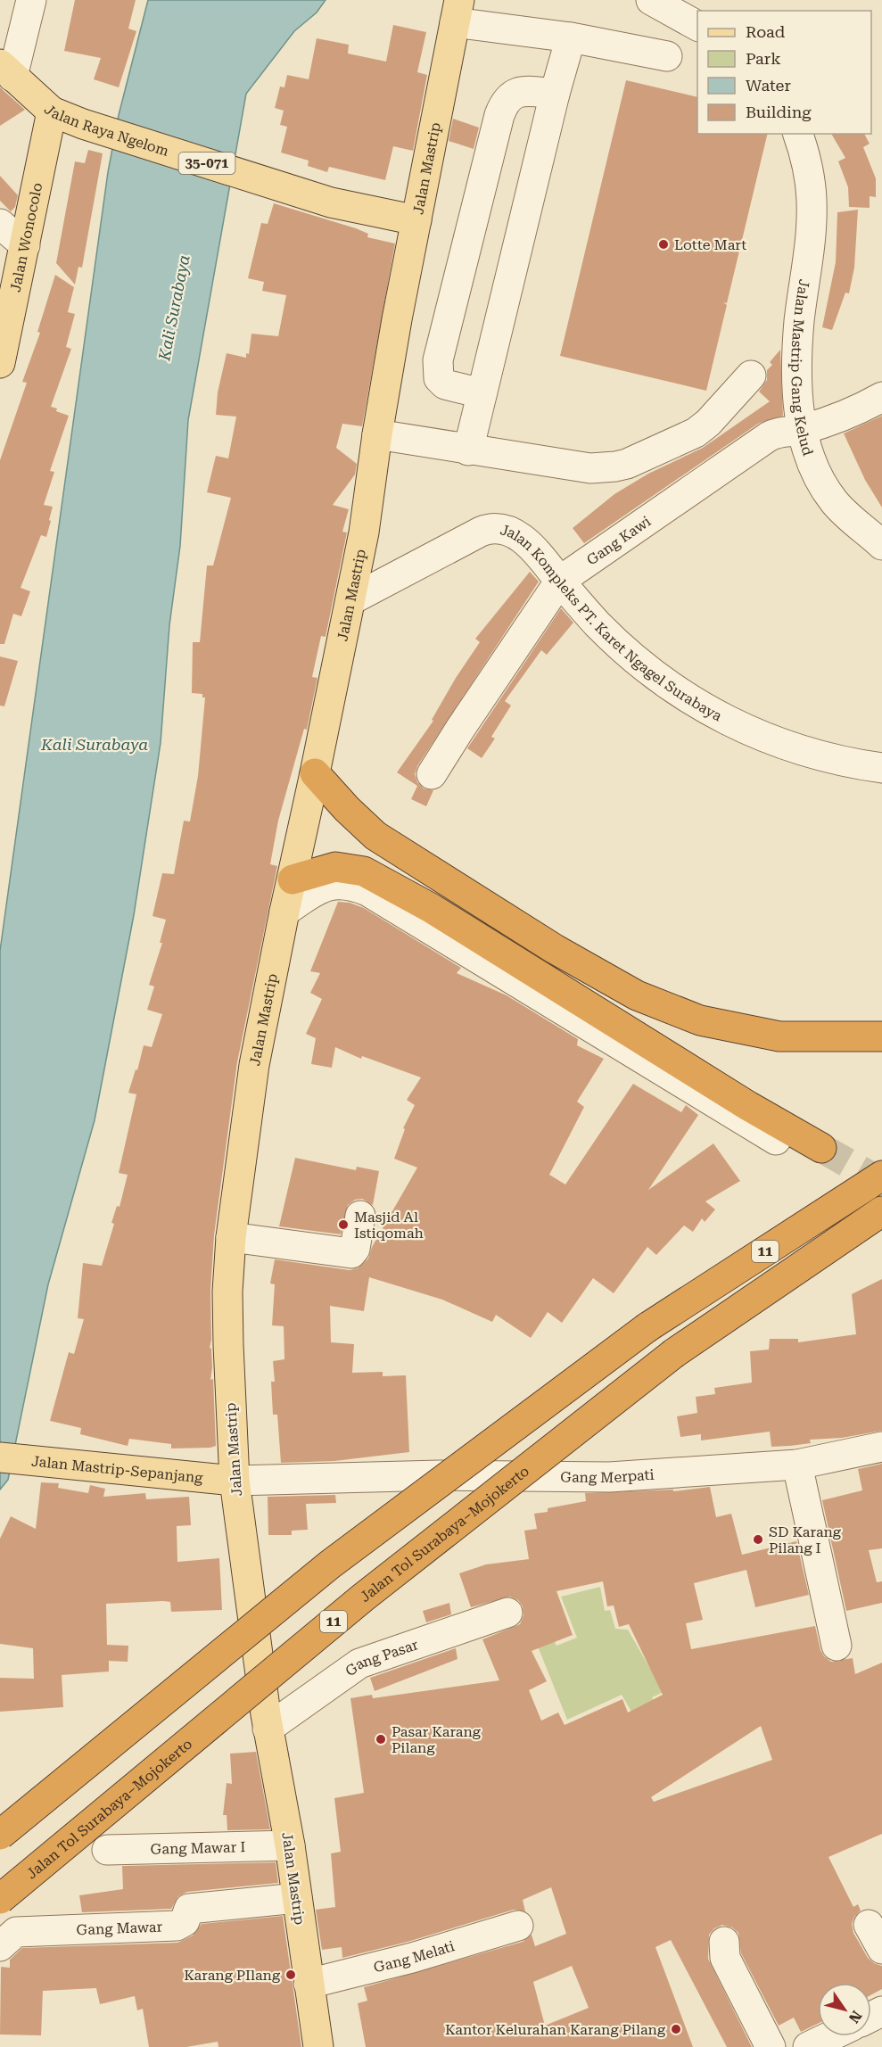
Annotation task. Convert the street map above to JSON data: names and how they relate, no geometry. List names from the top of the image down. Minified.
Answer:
{"streets":{"highway":["11","Jalan Tol Surabaya–Mojokerto"],"main road":["Jalan Raya Ngelom","35-071","Jalan Mastrip","Jalan Wonocolo","Jalan Mastrip-Sepanjang"],"street":["Jalan Mastrip Gang Kelud","Gang Kawi","Jalan Kompleks PT. Karet Ngagel Surabaya","Gang Merpati","Gang Pasar","Gang Mawar I","Gang Mawar","Gang Melati"]},"crossings":[["Jalan Raya Ngelom","Jalan Mastrip"],["Jalan Raya Ngelom","Jalan Wonocolo"],["Jalan Mastrip","Jalan Kompleks PT. Karet Ngagel Surabaya"],["Jalan Mastrip","Jalan Mastrip-Sepanjang"],["Jalan Mastrip","Gang Merpati"],["Jalan Mastrip","Gang Pasar"],["Jalan Mastrip","Gang Mawar I"],["Jalan Mastrip","Gang Mawar"],["Jalan Mastrip","Gang Melati"],["Jalan Mastrip Gang Kelud","Gang Kawi"],["Gang Kawi","Jalan Kompleks PT. Karet Ngagel Surabaya"],["Jalan Mastrip-Sepanjang","Gang Merpati"]],"water":["Kali Surabaya"],"places":["Lotte Mart","Masjid Al Istiqomah","SD Karang Pilang I","Pasar Karang Pilang","Karang PIlang","Kantor Kelurahan Karang Pilang"],"legend":["Road","Park","Water","Building"],"north":"bottom right"}
